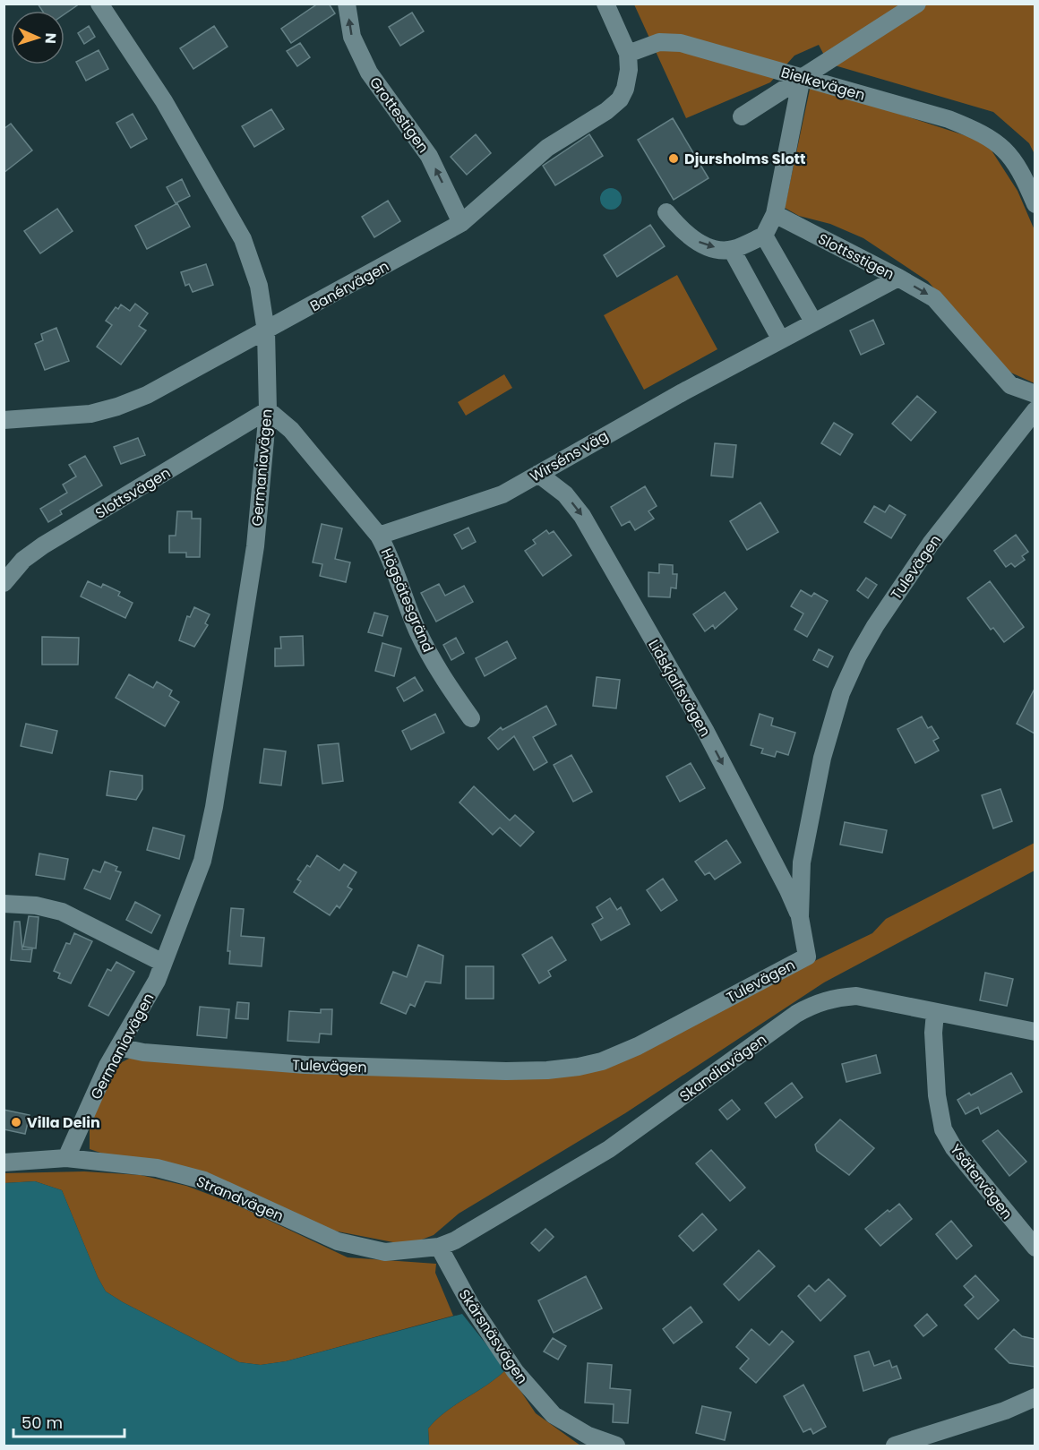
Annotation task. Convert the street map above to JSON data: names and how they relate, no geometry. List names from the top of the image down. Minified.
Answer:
{"streets":{"street":["Bielkevägen","Grottestigen","Slottsstigen","Banérvägen","Wirséns väg","Germaniavägen","Slottsvägen","Tulevägen","Högsätesgränd","Lidskjalfsvägen","Skandiavägen","Ysätervägen","Strandvägen","Skärsnäsvägen"]},"crossings":[["Bielkevägen","Banérvägen"],["Grottestigen","Banérvägen"],["Slottsstigen","Wirséns väg"],["Banérvägen","Germaniavägen"],["Wirséns väg","Högsätesgränd"],["Wirséns väg","Lidskjalfsvägen"],["Germaniavägen","Slottsvägen"],["Germaniavägen","Tulevägen"],["Germaniavägen","Strandvägen"],["Tulevägen","Lidskjalfsvägen"],["Skandiavägen","Ysätervägen"],["Skandiavägen","Strandvägen"],["Skandiavägen","Skärsnäsvägen"],["Strandvägen","Skärsnäsvägen"]],"one_way":["Grottestigen","Slottsstigen","Lidskjalfsvägen"],"places":["Djursholms Slott","Villa Delin"],"scale_bar":"50 m","north":"right"}
